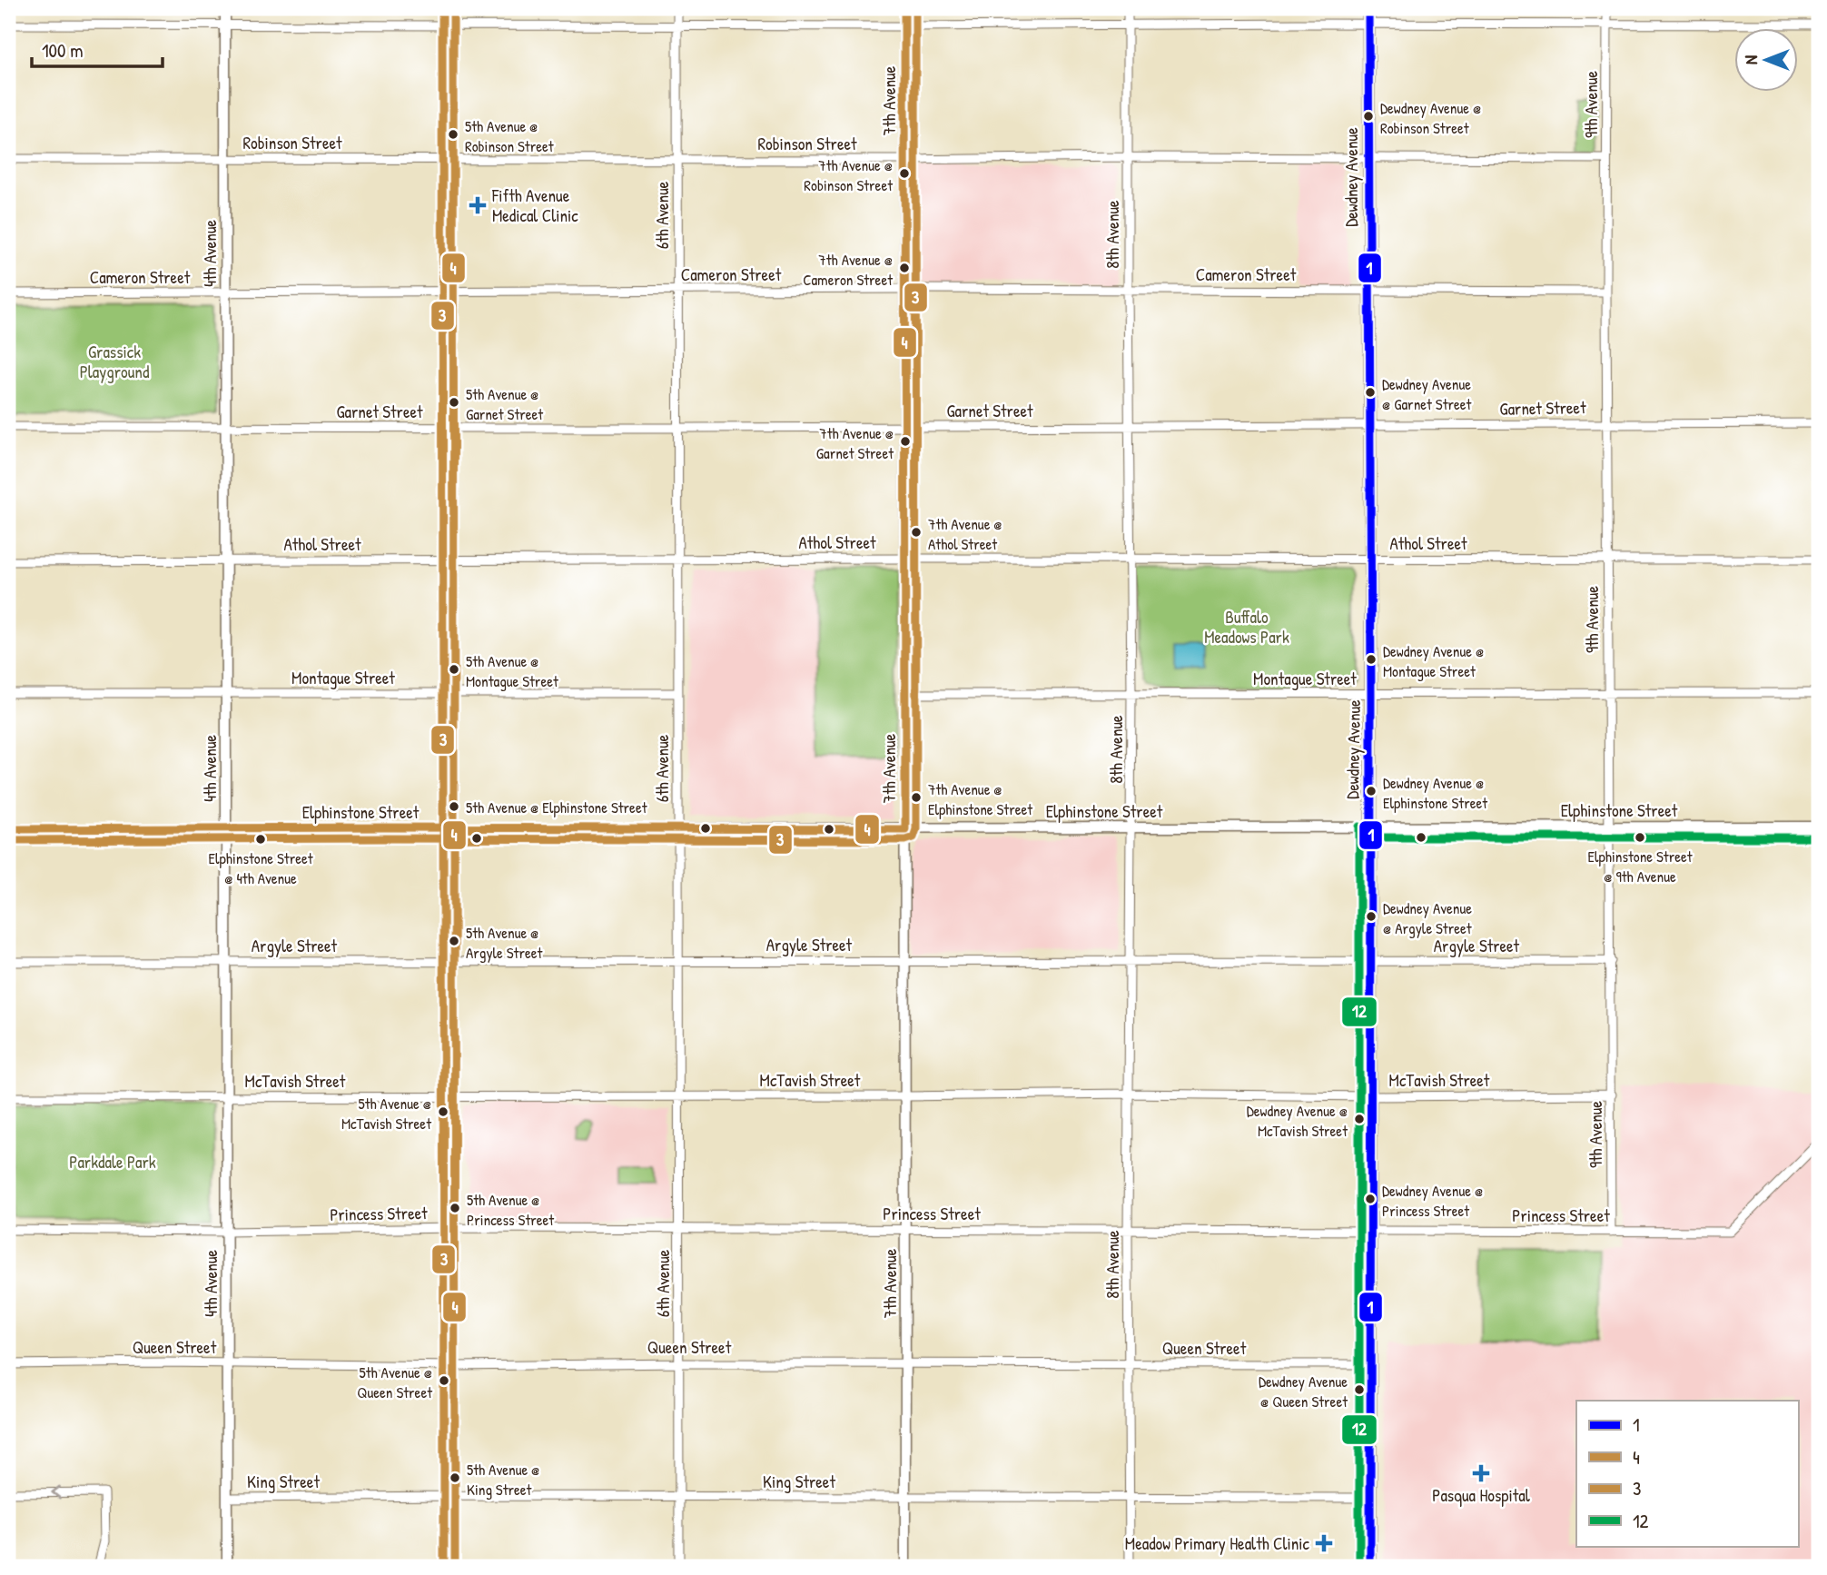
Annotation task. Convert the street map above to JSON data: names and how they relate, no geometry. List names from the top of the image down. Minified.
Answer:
{"streets":{"main road":["Dewdney Avenue"],"street":["7th Avenue","9th Avenue","Robinson Street","6th Avenue","8th Avenue","4th Avenue","Cameron Street","Garnet Street","Athol Street","Montague Street","Elphinstone Street","Argyle Street","McTavish Street","Princess Street","Queen Street","King Street"]},"crossings":[["7th Avenue","Robinson Street"],["7th Avenue","Cameron Street"],["7th Avenue","Garnet Street"],["7th Avenue","Athol Street"],["7th Avenue","Montague Street"],["7th Avenue","Elphinstone Street"],["7th Avenue","Argyle Street"],["7th Avenue","McTavish Street"],["7th Avenue","Princess Street"],["7th Avenue","Queen Street"],["7th Avenue","King Street"],["9th Avenue","Robinson Street"],["9th Avenue","Cameron Street"],["9th Avenue","Garnet Street"],["9th Avenue","Athol Street"],["9th Avenue","Montague Street"],["9th Avenue","Elphinstone Street"],["9th Avenue","Argyle Street"],["9th Avenue","McTavish Street"],["9th Avenue","Princess Street"],["Robinson Street","Dewdney Avenue"],["Robinson Street","6th Avenue"],["Robinson Street","8th Avenue"],["Robinson Street","4th Avenue"],["Dewdney Avenue","Cameron Street"],["Dewdney Avenue","Garnet Street"],["Dewdney Avenue","Athol Street"],["Dewdney Avenue","Montague Street"],["Dewdney Avenue","Elphinstone Street"],["Dewdney Avenue","Argyle Street"],["Dewdney Avenue","McTavish Street"],["Dewdney Avenue","Princess Street"],["Dewdney Avenue","Queen Street"],["Dewdney Avenue","King Street"],["6th Avenue","Cameron Street"],["6th Avenue","Garnet Street"],["6th Avenue","Athol Street"],["6th Avenue","Montague Street"],["6th Avenue","Elphinstone Street"],["6th Avenue","Argyle Street"],["6th Avenue","McTavish Street"],["6th Avenue","Princess Street"],["6th Avenue","Queen Street"],["6th Avenue","King Street"],["8th Avenue","Cameron Street"],["8th Avenue","Garnet Street"],["8th Avenue","Athol Street"],["8th Avenue","Montague Street"],["8th Avenue","Elphinstone Street"],["8th Avenue","Argyle Street"],["8th Avenue","McTavish Street"],["8th Avenue","Princess Street"],["8th Avenue","Queen Street"],["8th Avenue","King Street"],["4th Avenue","Cameron Street"],["4th Avenue","Garnet Street"],["4th Avenue","Athol Street"],["4th Avenue","Montague Street"],["4th Avenue","Elphinstone Street"],["4th Avenue","Argyle Street"],["4th Avenue","McTavish Street"],["4th Avenue","Princess Street"],["4th Avenue","Queen Street"],["4th Avenue","King Street"]],"parks":["Grassick Playground","Buffalo Meadows Park","Parkdale Park"],"places":{"other":["Dewdney Avenue @ Robinson Street","5th Avenue @ Robinson Street","7th Avenue @ Robinson Street","7th Avenue @ Cameron Street","Dewdney Avenue @ Garnet Street","5th Avenue @ Garnet Street","7th Avenue @ Garnet Street","7th Avenue @ Athol Street","Dewdney Avenue @ Montague Street","5th Avenue @ Montague Street","Dewdney Avenue @ Elphinstone Street","7th Avenue @ Elphinstone Street","5th Avenue @ Elphinstone Street","Elphinstone Street @ 9th Avenue","Elphinstone Street @ 4th Avenue","Dewdney Avenue @ Argyle Street","5th Avenue @ Argyle Street","5th Avenue @ McTavish Street","Dewdney Avenue @ McTavish Street","Dewdney Avenue @ Princess Street","5th Avenue @ Princess Street","5th Avenue @ Queen Street","Dewdney Avenue @ Queen Street","5th Avenue @ King Street"],"health":["Fifth Avenue Medical Clinic","Pasqua Hospital","Meadow Primary Health Clinic"]},"lines":["transit line 1","transit line 4","transit line 3","transit line 12"],"legend":["1","4","3","12"],"scale_bar":"100 m","north":"left"}
